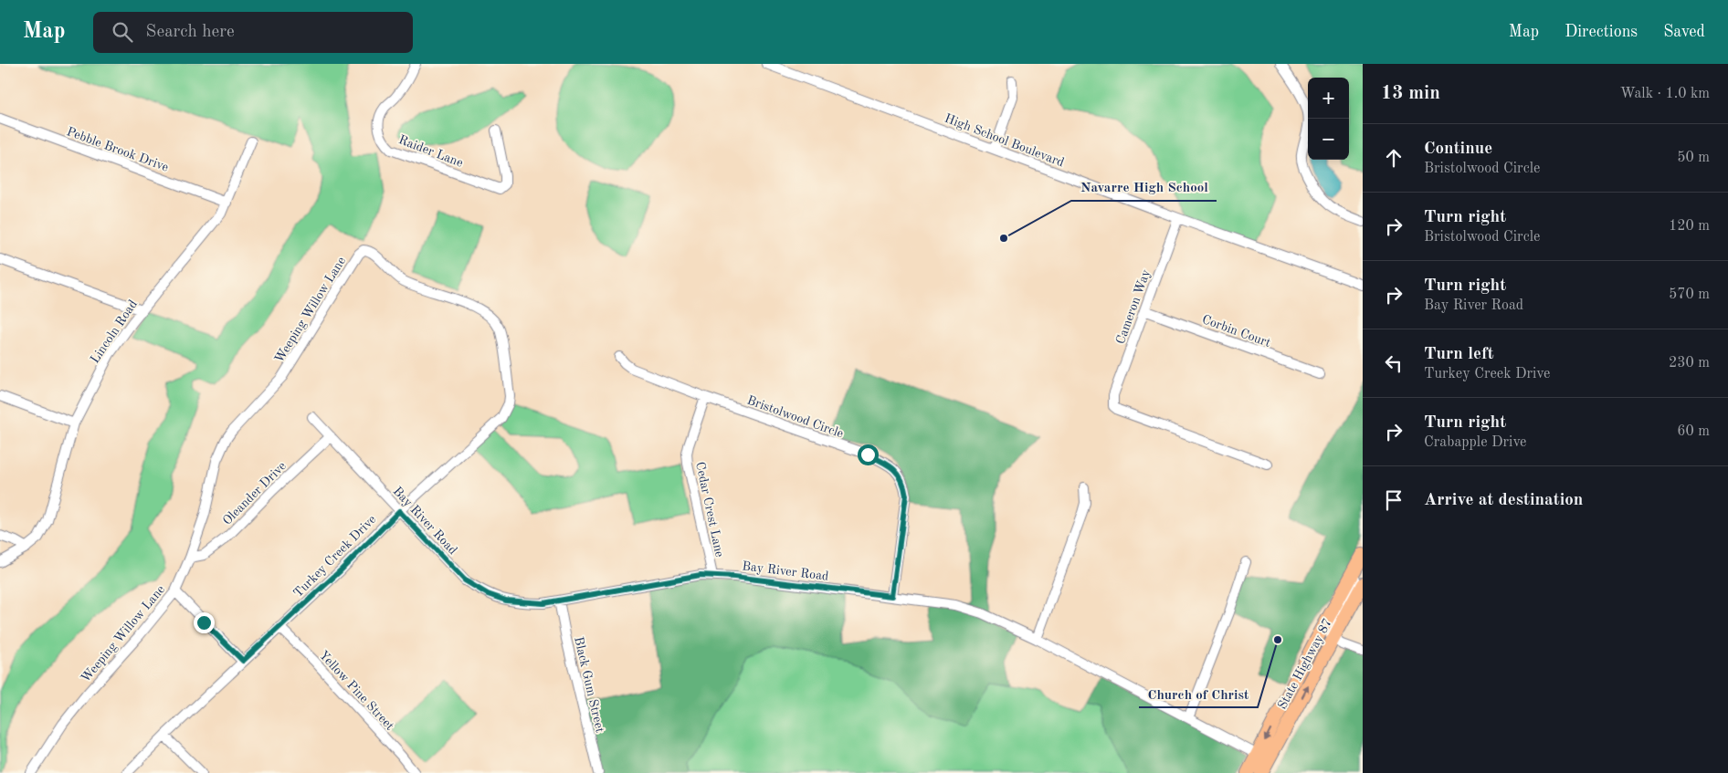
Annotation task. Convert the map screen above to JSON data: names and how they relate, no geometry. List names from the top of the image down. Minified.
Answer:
{"streets":{"highway":["State Highway 87"],"street":["High School Boulevard","Pebble Brook Drive","Raider Lane","Cameron Way","Weeping Willow Lane","Corbin Court","Lincoln Road","Bristolwood Circle","Oleander Drive","Cedar Crest Lane","Bay River Road","Turkey Creek Drive","Black Gum Street","Yellow Pine Street"]},"crossings":[["High School Boulevard","Cameron Way"],["Pebble Brook Drive","Lincoln Road"],["Cameron Way","Corbin Court"],["Weeping Willow Lane","Oleander Drive"],["Weeping Willow Lane","Turkey Creek Drive"],["Bristolwood Circle","Cedar Crest Lane"],["Bristolwood Circle","Bay River Road"],["Oleander Drive","Bay River Road"],["Cedar Crest Lane","Bay River Road"],["Bay River Road","Turkey Creek Drive"],["Bay River Road","State Highway 87"],["Bay River Road","Black Gum Street"],["Turkey Creek Drive","Yellow Pine Street"]],"places":["Navarre High School","Church of Christ"],"page":{"header":"Map","search":"Search here","nav":["Map","Directions","Saved"],"heading":["13 min","Walk · 1.0 km"],"map_buttons":["+","−"],"list":[["Continue","Bristolwood Circle","50 m"],["Turn right","Bristolwood Circle","120 m"],["Turn right","Bay River Road","570 m"],["Turn left","Turkey Creek Drive","230 m"],["Turn right","Crabapple Drive","60 m"],"Arrive at destination"]}}
